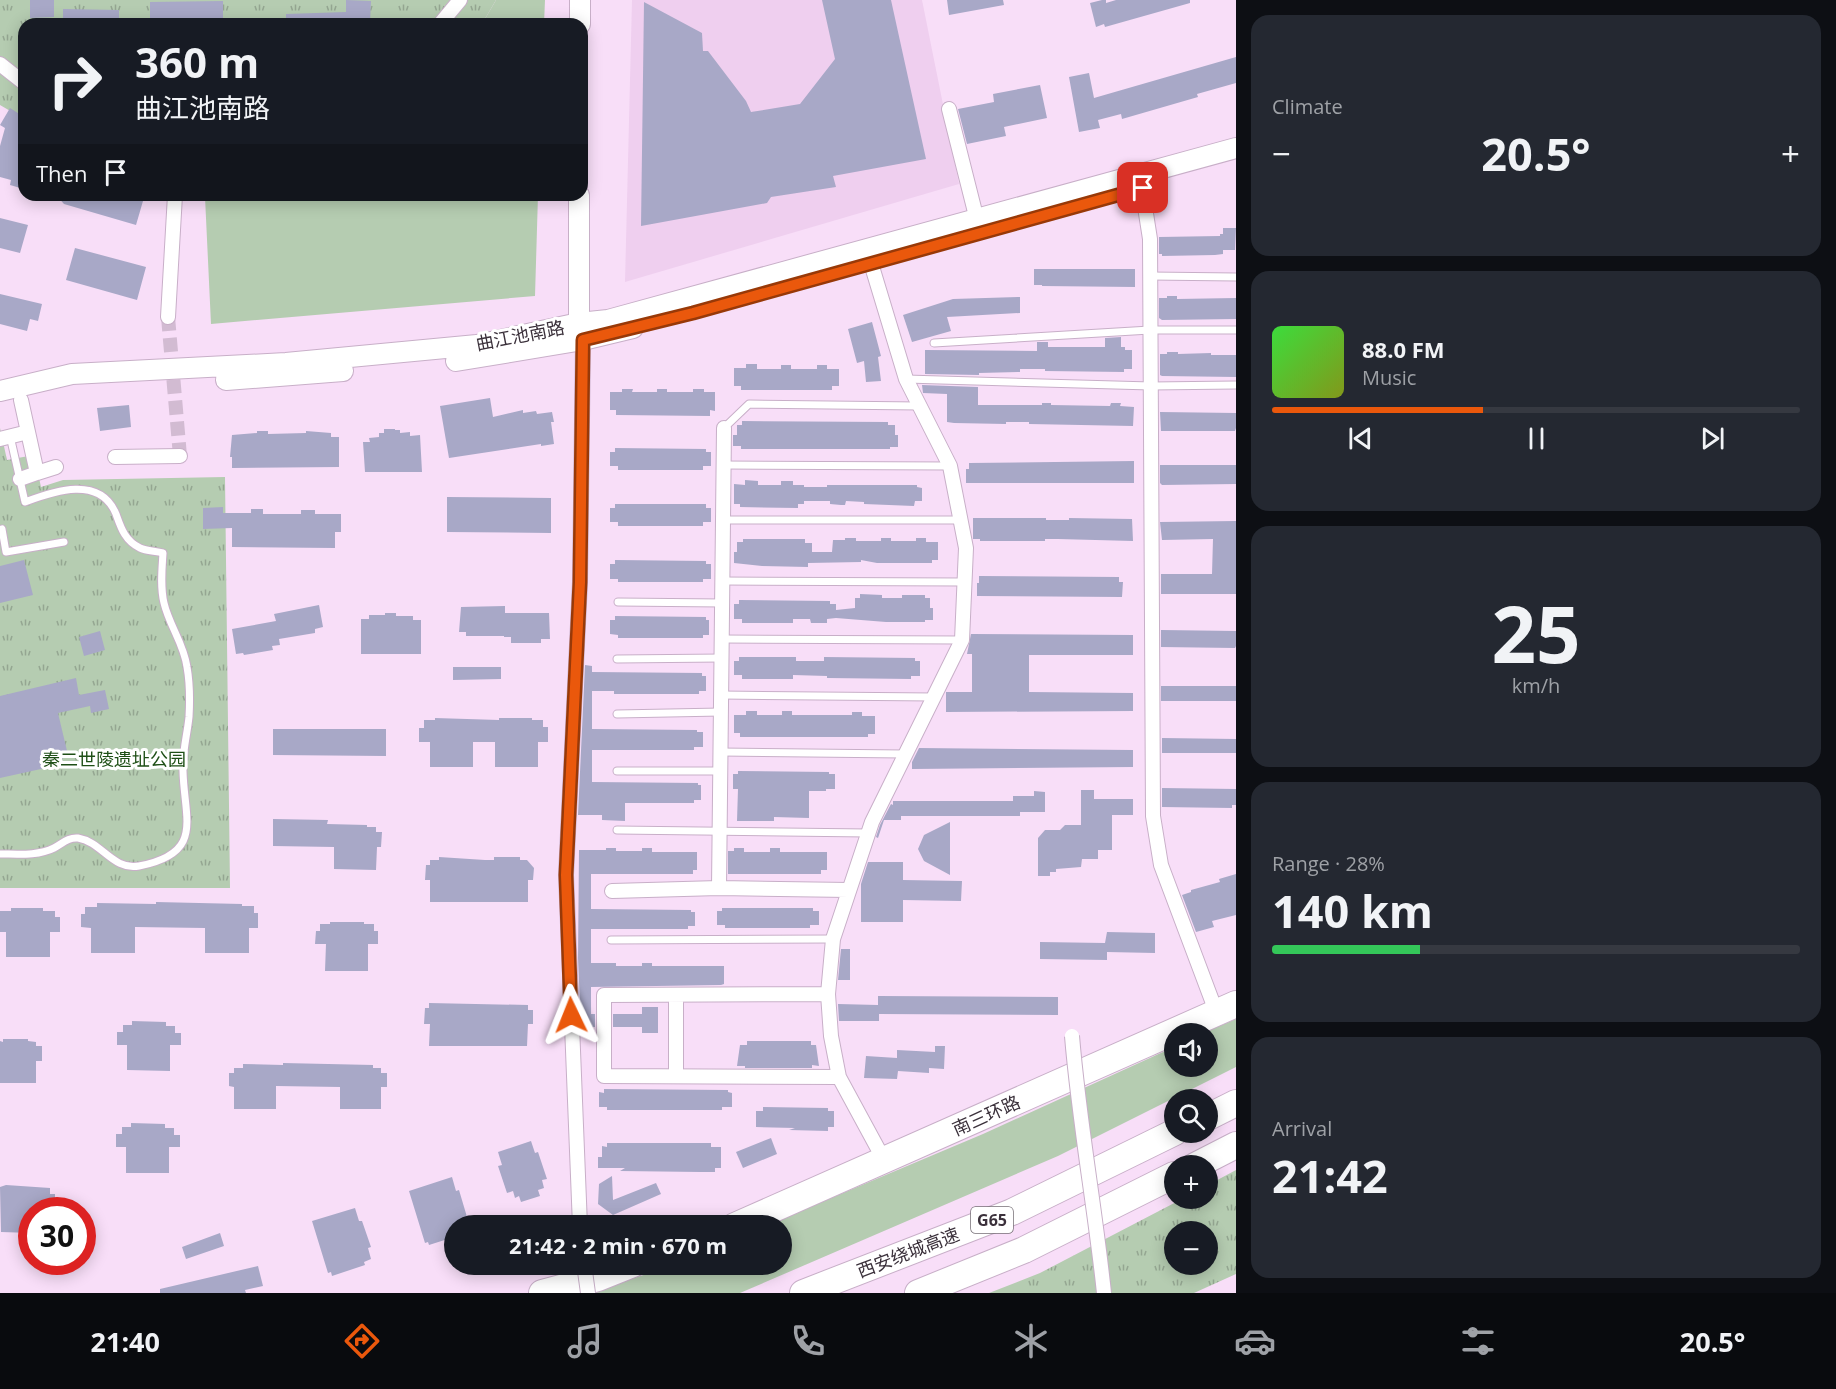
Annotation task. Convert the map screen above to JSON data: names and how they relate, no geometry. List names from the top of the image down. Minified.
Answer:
{"streets":{"highway":["南三环路","G65","西安绕城高速"],"main road":["曲江池南路"]},"parks":["秦二世陵遗址公园"],"page":{"tile":["Climate",["25","km/h"],["Range · 28%","140 km"],["Arrival","21:42"]],"turn":["360 m","曲江池南路"],"heat":["−","20.5°","+"],"then":"Then","song":["88.0 FM","Music"],"map_buttons":["+","−"],"limit":"30","trip":"21:42 · 2 min · 670 m","tabs":["21:40","20.5°"]}}
